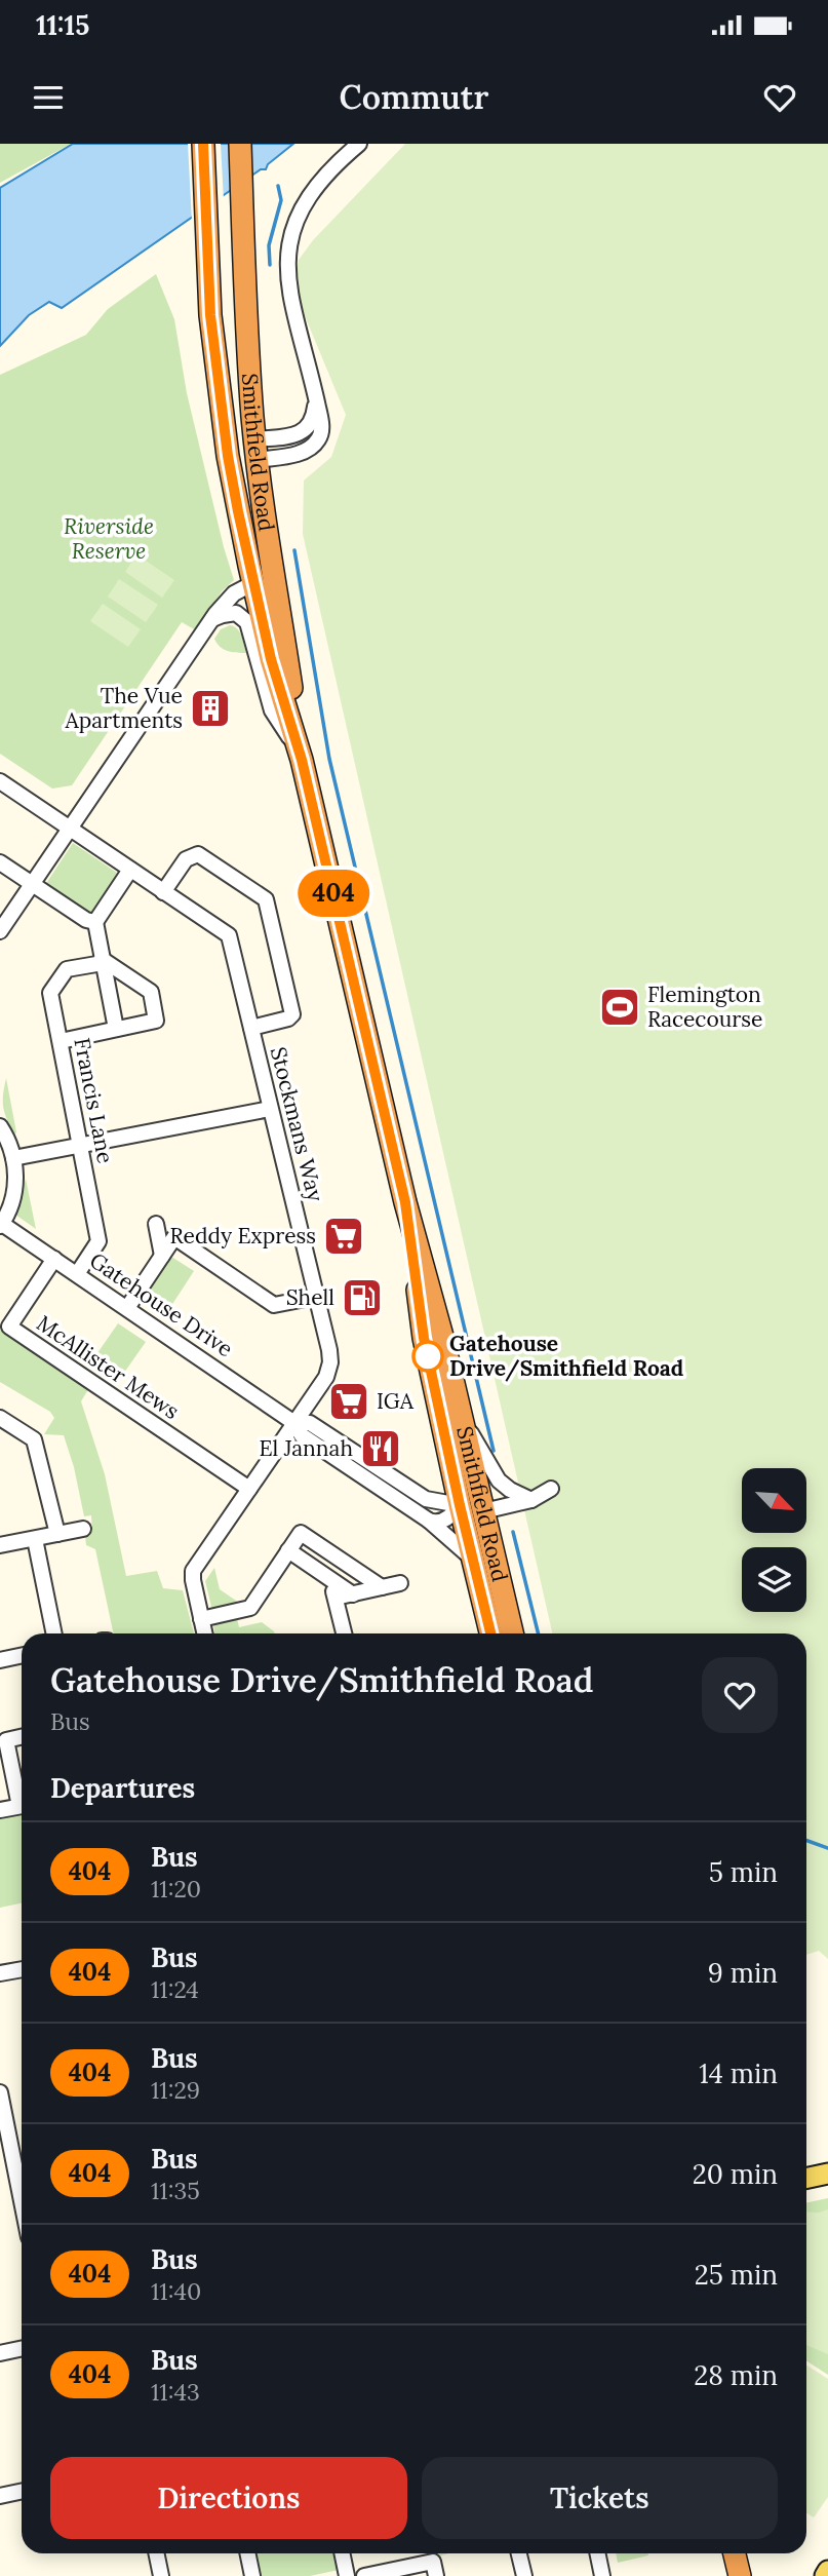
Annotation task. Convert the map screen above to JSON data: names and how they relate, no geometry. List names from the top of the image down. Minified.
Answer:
{"streets":{"highway":["Smithfield Road"],"street":["Francis Lane","Stockmans Way","Gatehouse Drive","McAllister Mews"]},"crossings":[["Smithfield Road","Gatehouse Drive"],["Francis Lane","Gatehouse Drive"],["Stockmans Way","Gatehouse Drive"],["Stockmans Way","McAllister Mews"],["Gatehouse Drive","McAllister Mews"]],"parks":["Riverside Reserve"],"places":{"building":["The Vue Apartments"],"sports":["Flemington Racecourse"],"supermarket":["Reddy Express","IGA"],"fuel station":["Shell"],"other":["Gatehouse Drive/Smithfield Road"],"restaurant":["El Jannah"]},"lines":["bus line 404"],"north":"bottom right","page":{"status":"11:15","header":"Commutr","on_map":"404","heading":[["Gatehouse Drive/Smithfield Road","Bus"],"Departures"],"list":[{"mark":"404","name":"Bus","note":"11:20","value":"5 min"},{"mark":"404","name":"Bus","note":"11:24","value":"9 min"},{"mark":"404","name":"Bus","note":"11:29","value":"14 min"},{"mark":"404","name":"Bus","note":"11:35","value":"20 min"},{"mark":"404","name":"Bus","note":"11:40","value":"25 min"},{"mark":"404","name":"Bus","note":"11:43","value":"28 min"}],"buttons":["Directions","Tickets"]}}
